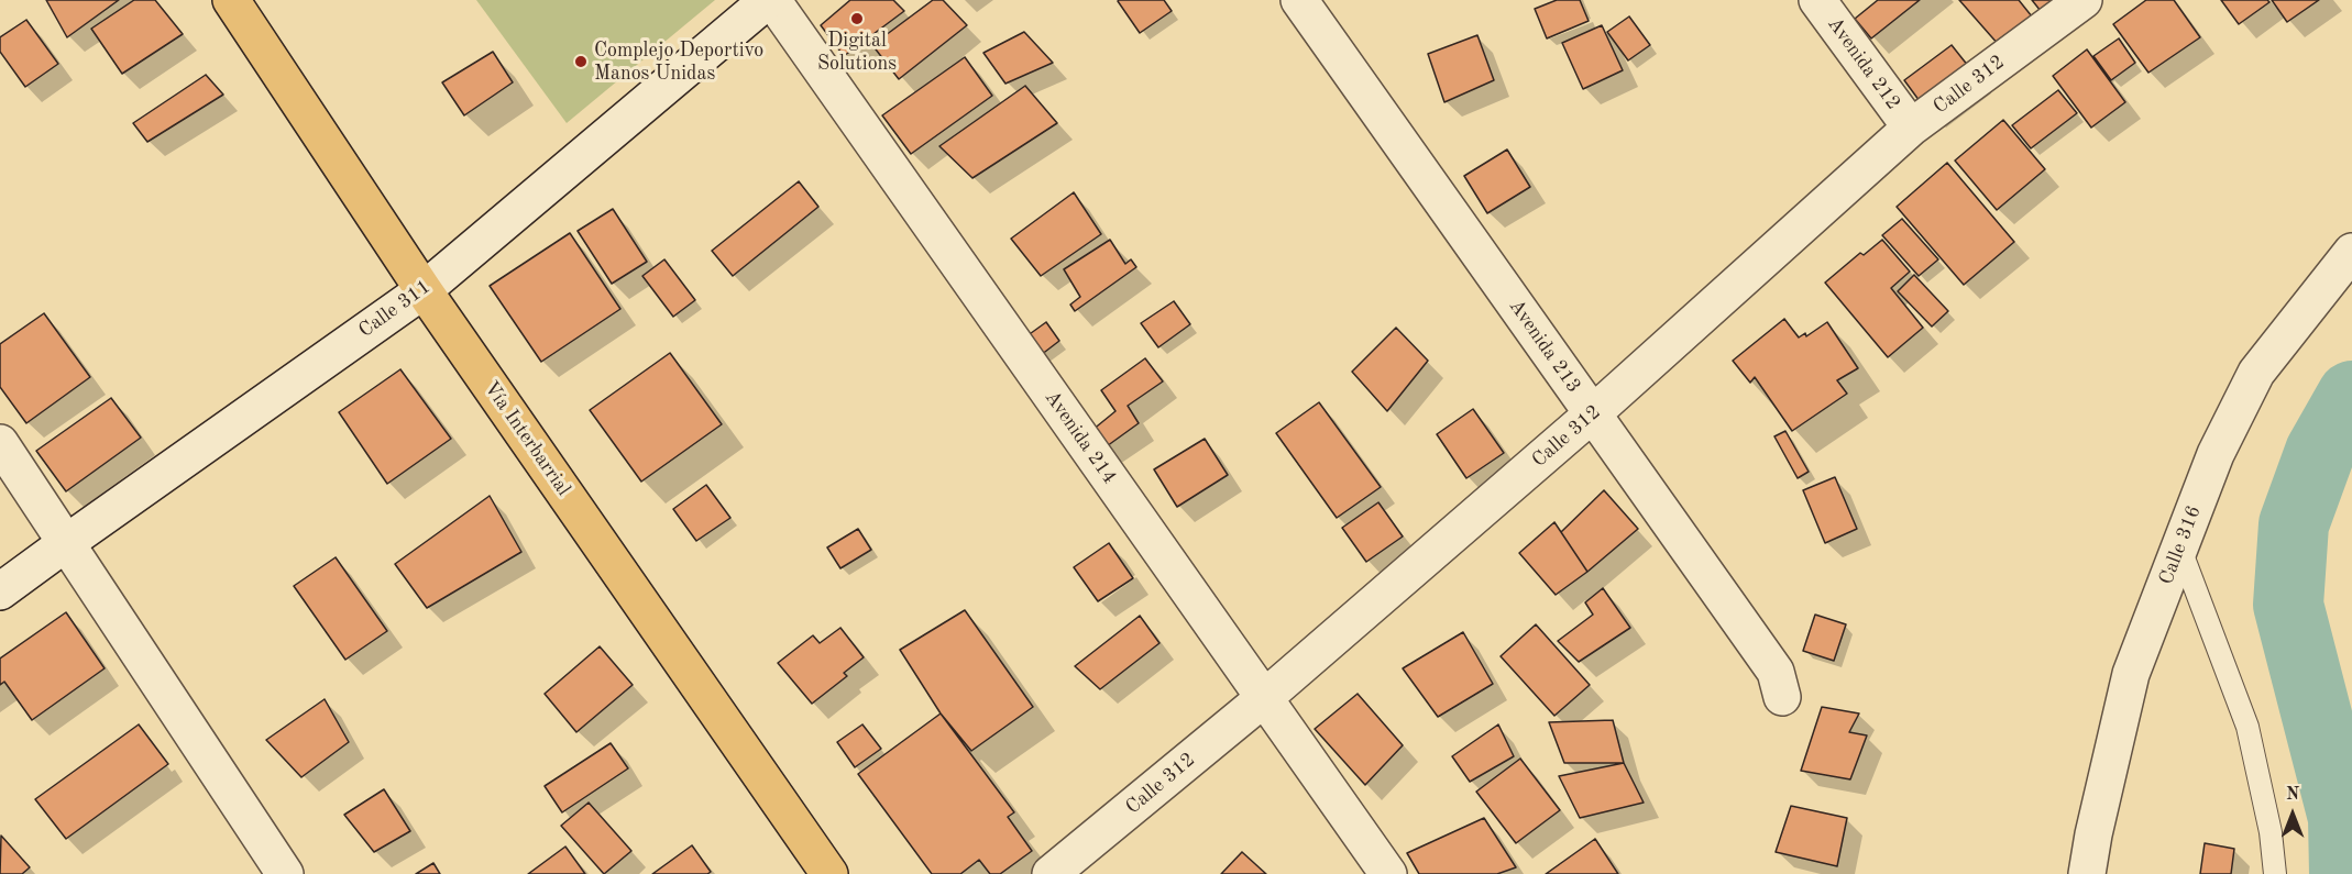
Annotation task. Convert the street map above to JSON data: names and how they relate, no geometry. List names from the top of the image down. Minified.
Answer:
{"streets":{"main road":["Vía Interbarrial"],"street":["Avenida 212","Calle 312","Calle 311","Avenida 213","Avenida 214","Calle 316"]},"crossings":[["Avenida 212","Calle 312"],["Calle 312","Avenida 213"],["Calle 312","Avenida 214"],["Calle 311","Avenida 214"],["Calle 311","Vía Interbarrial"]],"places":["Digital Solutions","Complejo Deportivo Manos Unidas"],"north":"top"}
